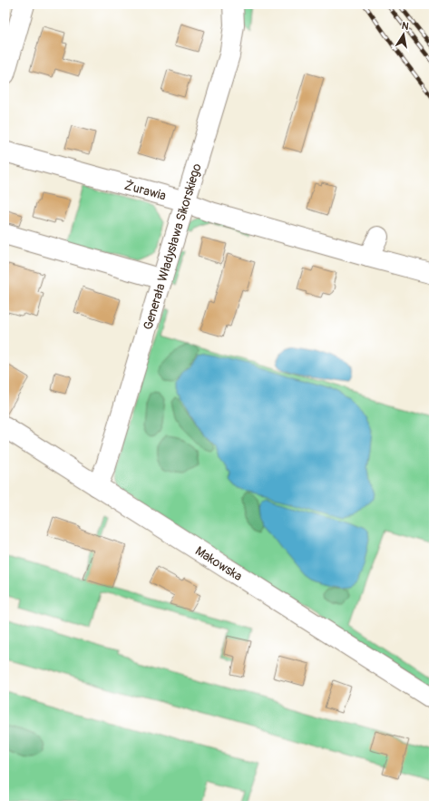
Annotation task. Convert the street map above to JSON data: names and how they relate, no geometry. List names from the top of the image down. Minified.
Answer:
{"streets":{"street":["Żurawia","Generała Władysława Sikorskiego","Makowska"]},"crossings":[["Żurawia","Generała Władysława Sikorskiego"],["Generała Władysława Sikorskiego","Makowska"]],"north":"top"}
